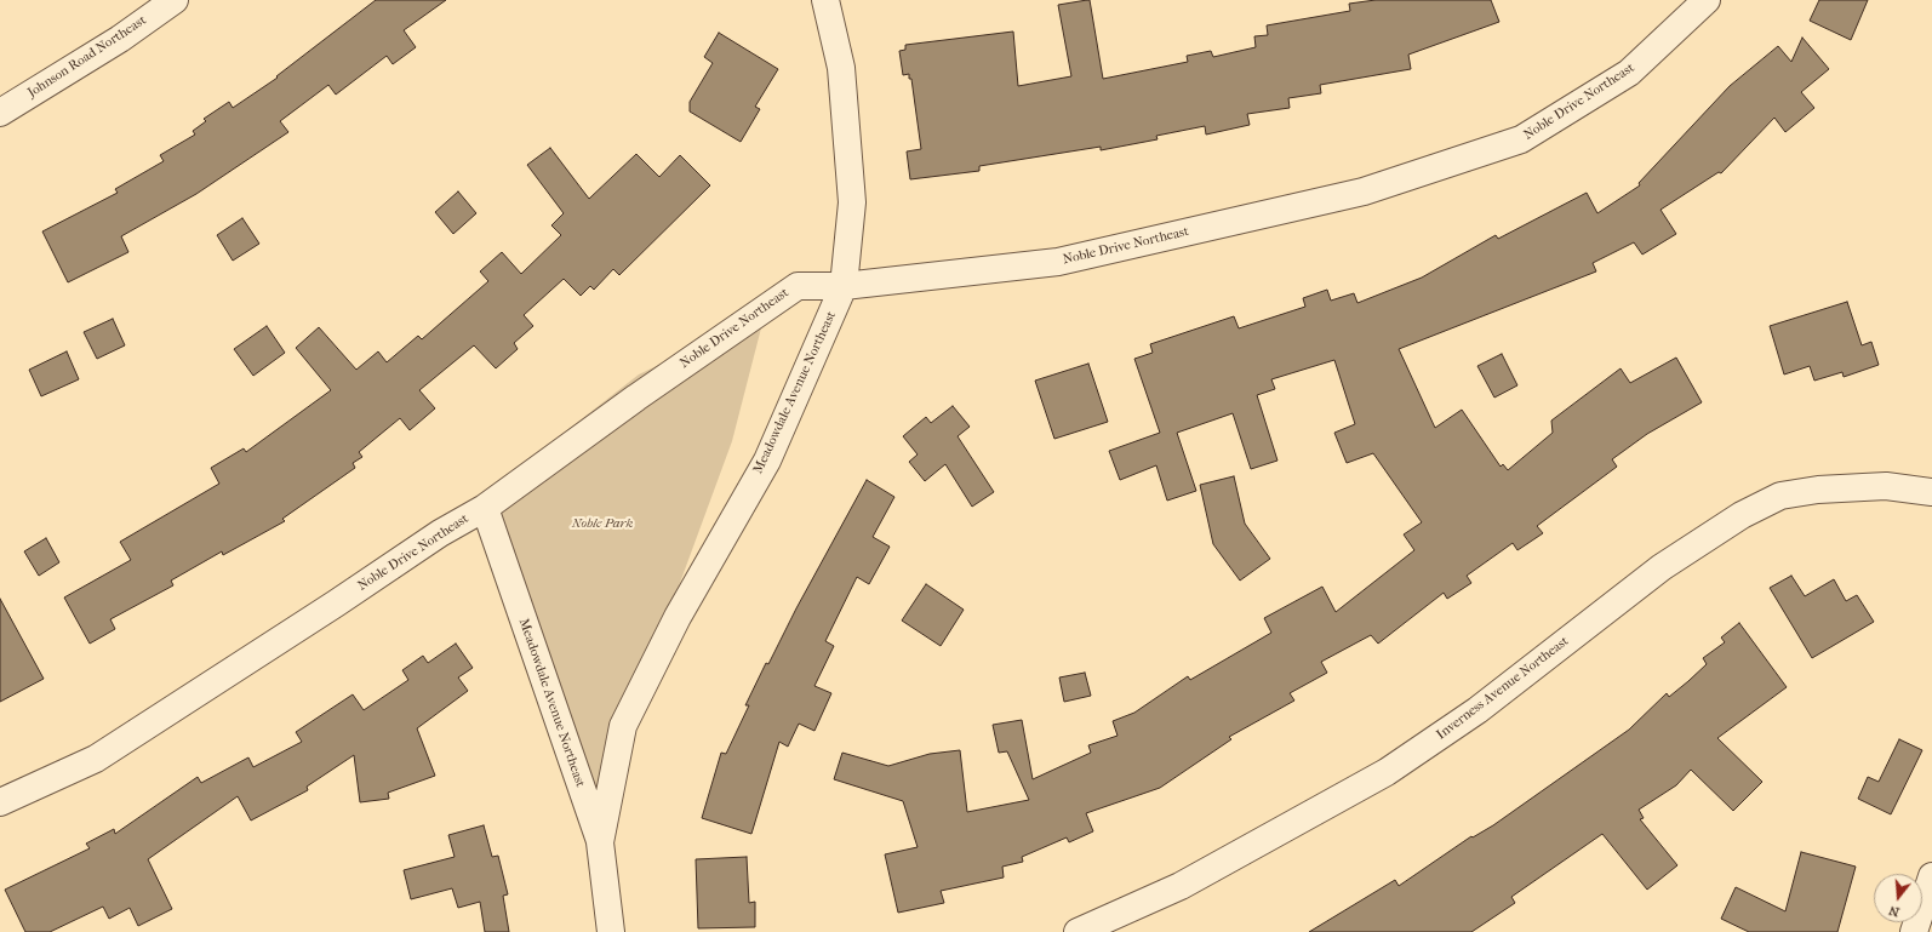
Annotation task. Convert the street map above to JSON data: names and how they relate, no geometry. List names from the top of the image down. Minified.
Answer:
{"streets":{"street":["Johnson Road Northeast","Noble Drive Northeast","Meadowdale Avenue Northeast","Inverness Avenue Northeast"]},"crossings":[["Noble Drive Northeast","Meadowdale Avenue Northeast"]],"parks":["Noble Park"],"north":"bottom"}
